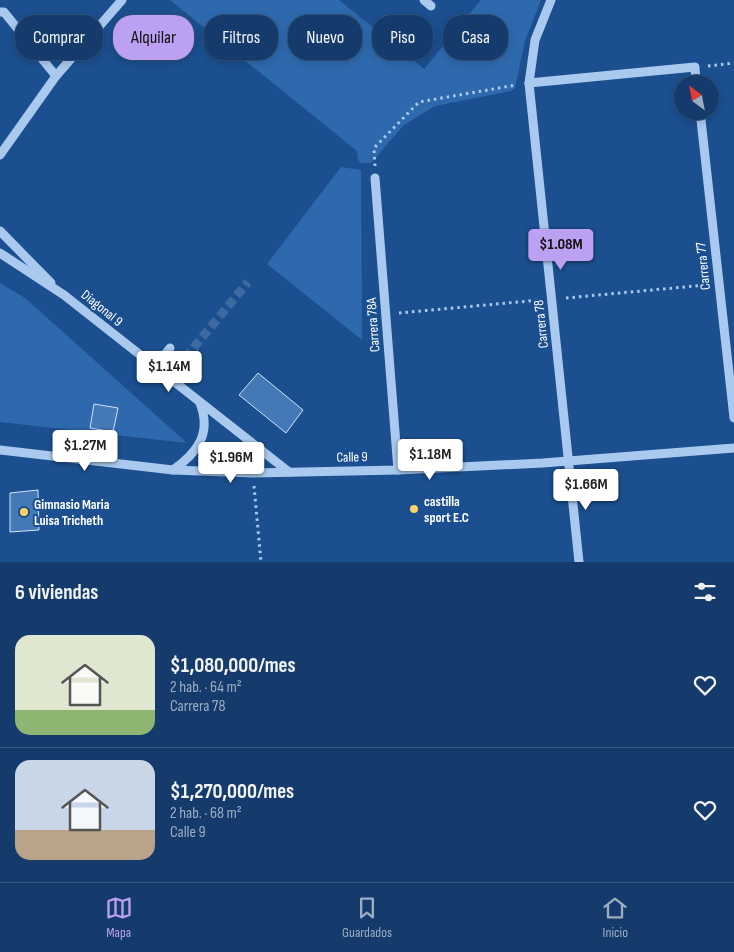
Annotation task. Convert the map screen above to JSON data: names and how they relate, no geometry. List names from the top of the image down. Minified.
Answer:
{"streets":{"street":["Carrera 77","Diagonal 9","Carrera 78","Carrera 78A","Calle 9"]},"crossings":[["Diagonal 9","Calle 9"],["Carrera 78","Calle 9"],["Carrera 78A","Calle 9"]],"places":["castilla sport E.C","Gimnasio Maria Luisa Tricheth"],"north":"top left","page":{"chip":["Comprar","Alquilar","Filtros","Nuevo","Piso","Casa"],"price":["$1.08M","$1.14M","$1.27M","$1.18M","$1.96M","$1.66M"],"heading":"6 viviendas","list":[{"name":"$1,080,000/mes","note":"2 hab. · 64 m² · Carrera 78"},{"name":"$1,270,000/mes","note":"2 hab. · 68 m² · Calle 9"}],"tabs":["Mapa","Guardados","Inicio"]}}
